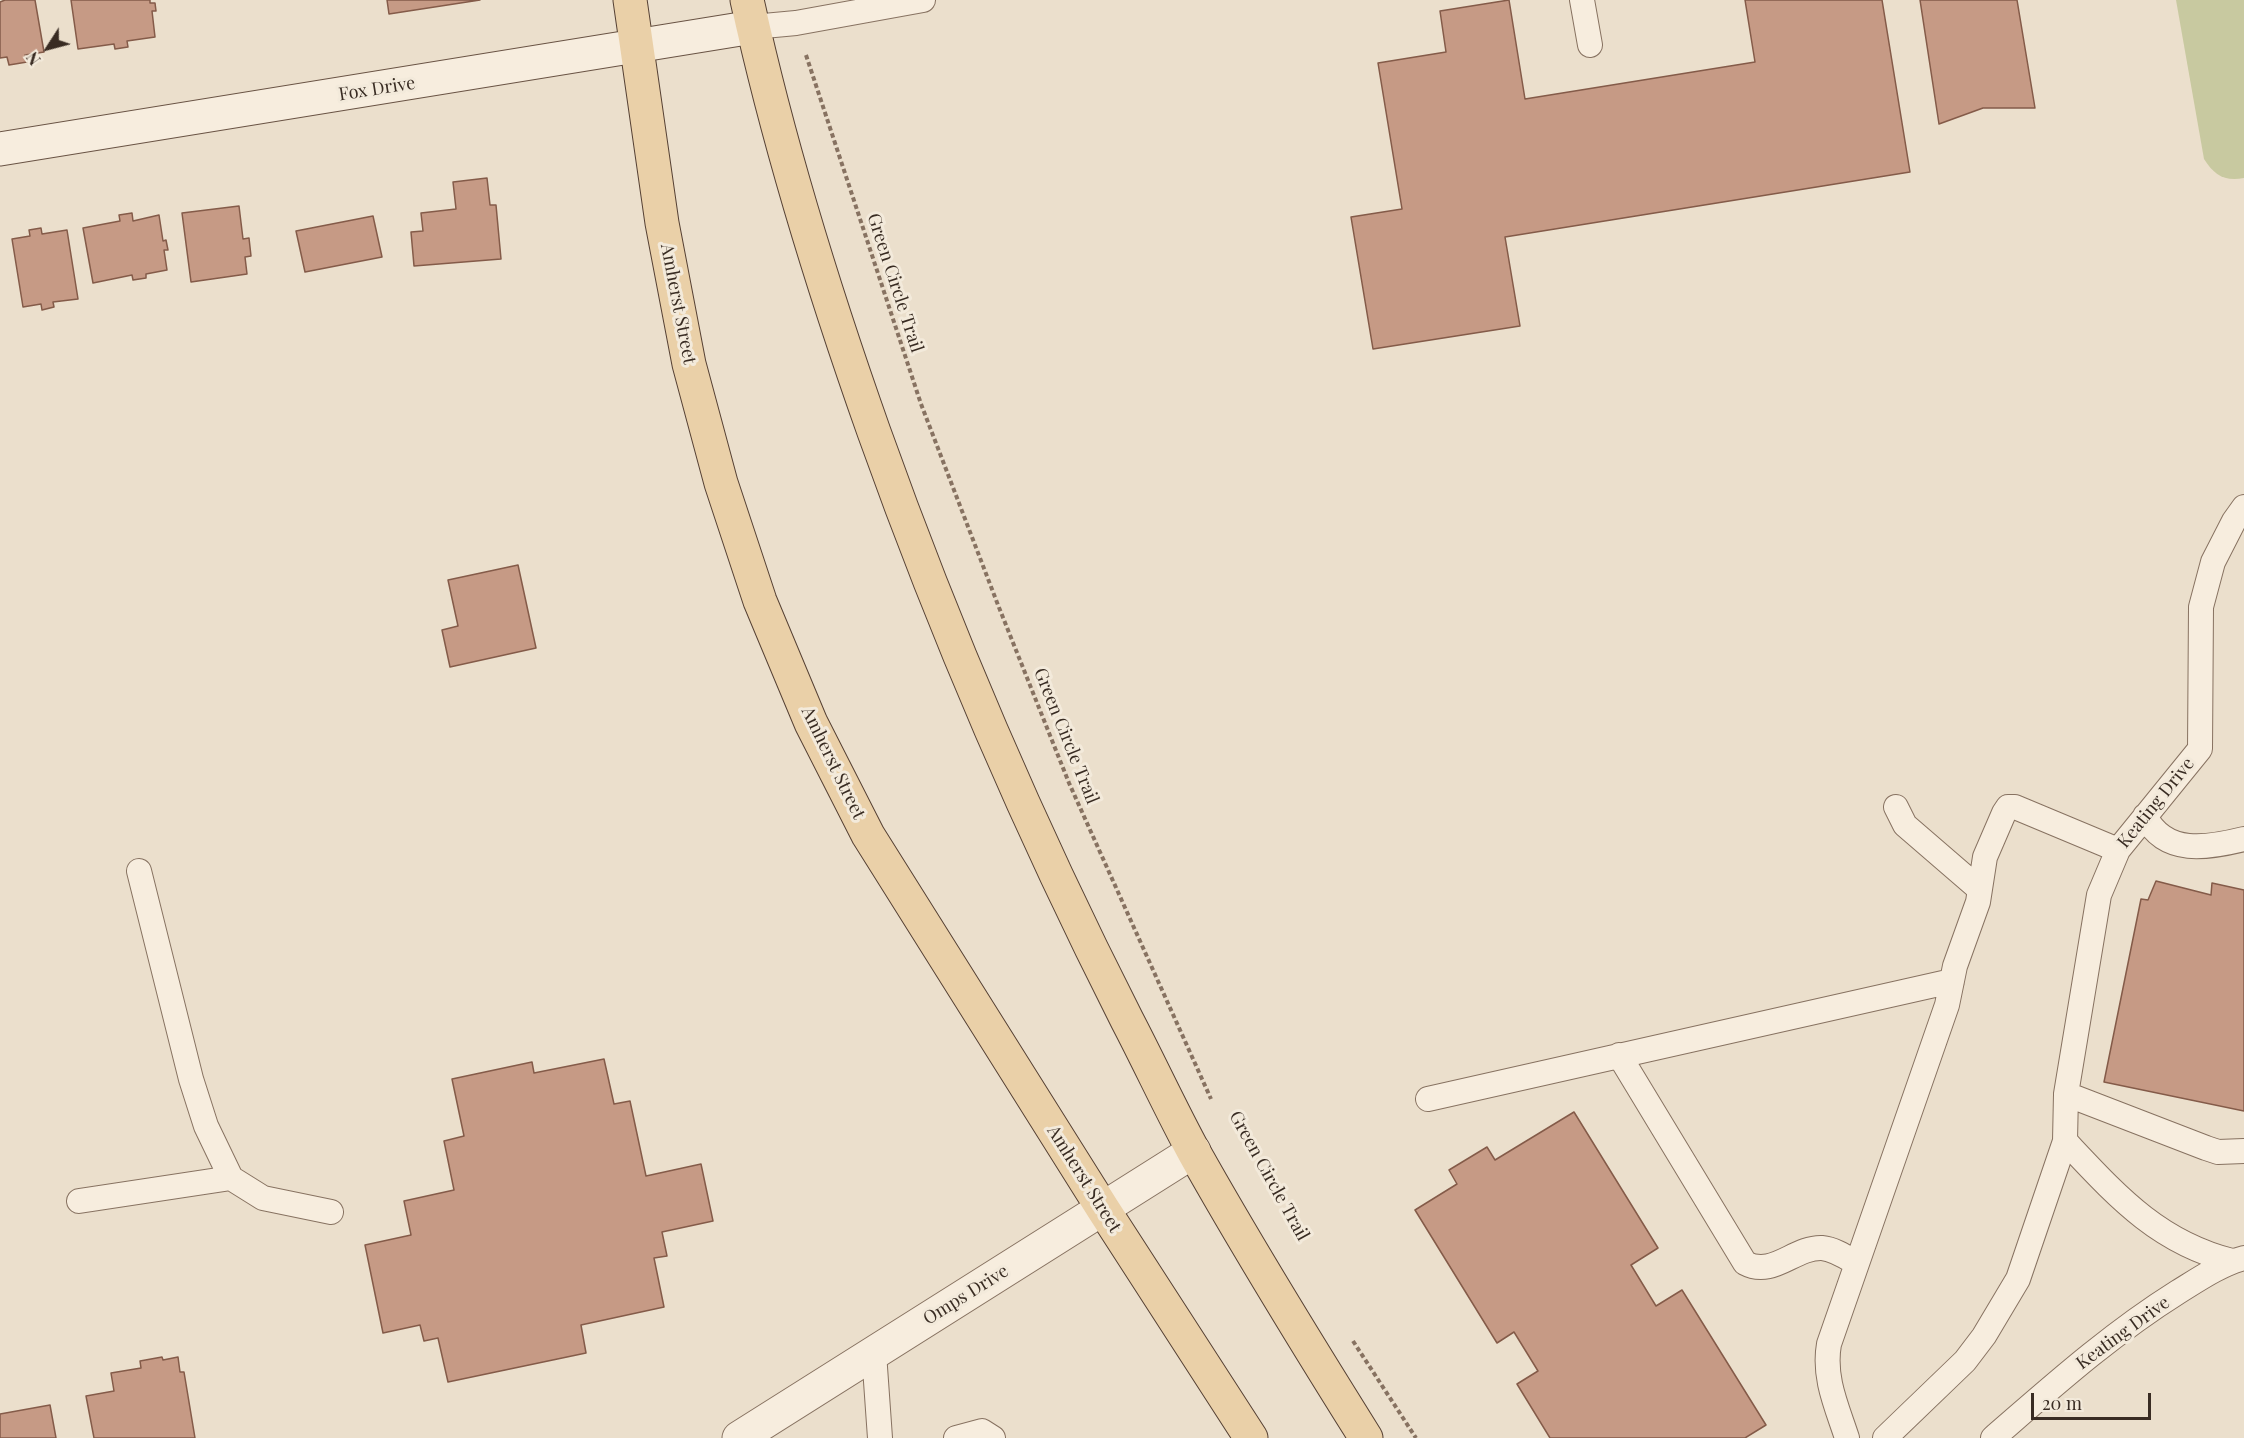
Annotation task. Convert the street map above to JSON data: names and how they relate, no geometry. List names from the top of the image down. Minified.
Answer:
{"streets":{"main road":["Fox Drive","Amherst Street","Omps Drive"],"lane":["Keating Drive"],"path":["Green Circle Trail"]},"crossings":[["Fox Drive","Amherst Street"],["Amherst Street","Omps Drive"]],"scale_bar":"20 m","north":"bottom left"}
